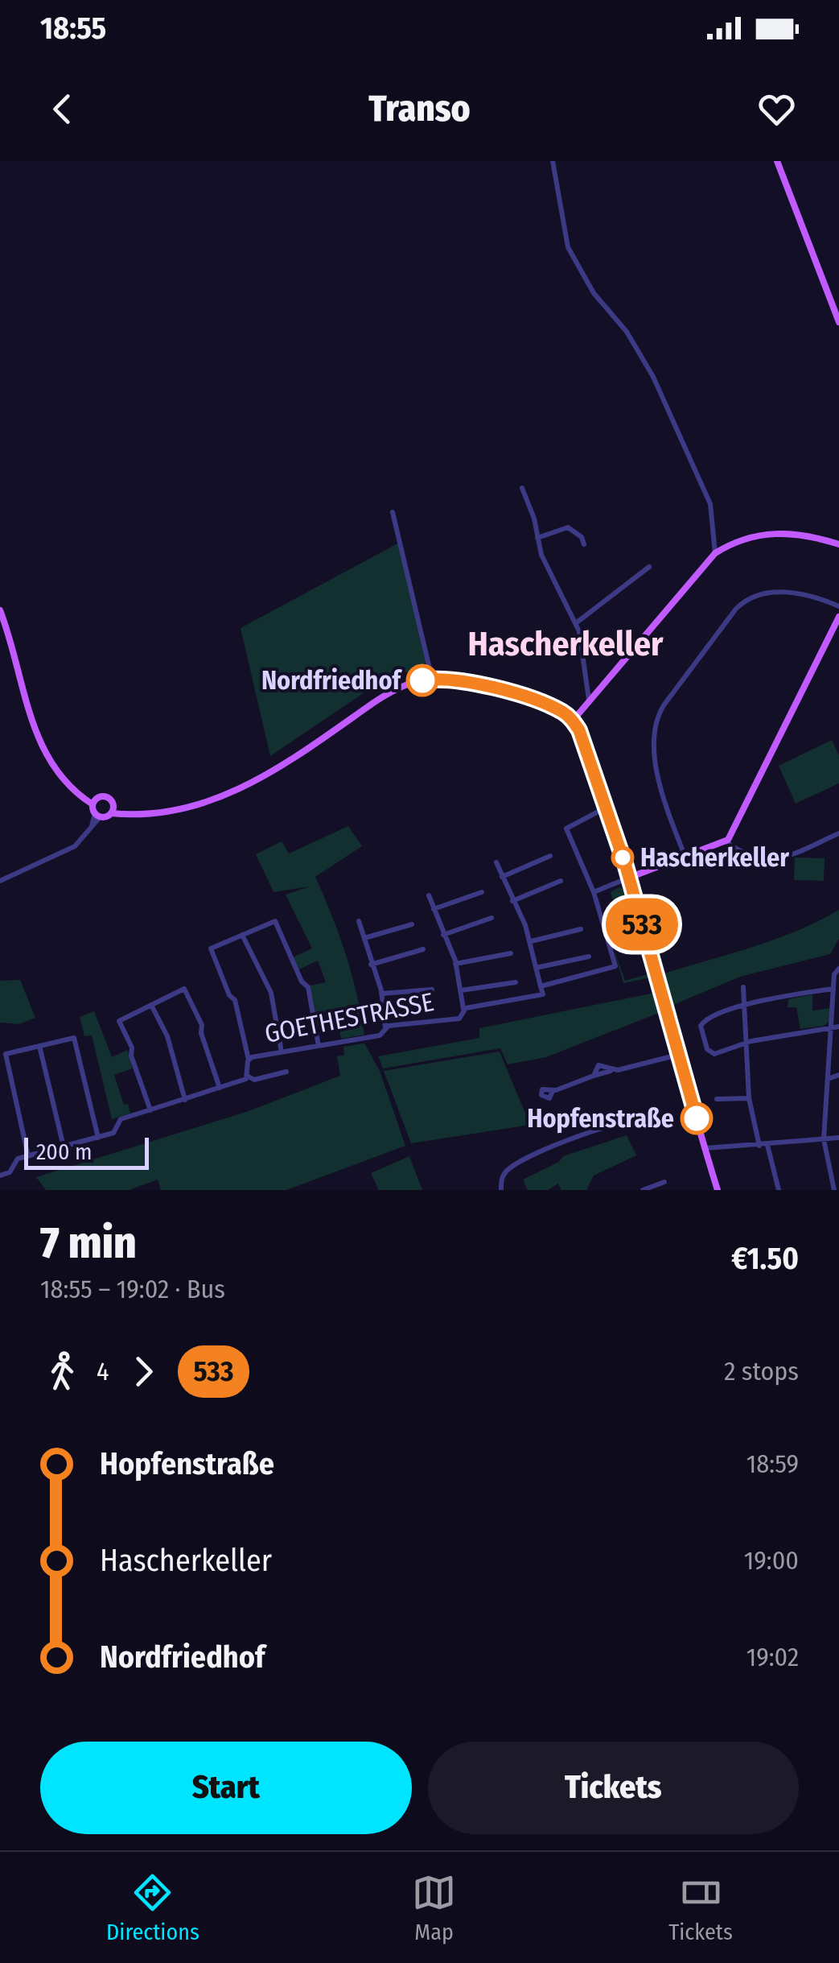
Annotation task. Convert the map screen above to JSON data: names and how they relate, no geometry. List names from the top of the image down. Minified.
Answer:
{"streets":{"street":["GOETHESTRASSE"]},"districts":["Hascherkeller"],"places":["Nordfriedhof","Hascherkeller","Hopfenstraße"],"lines":["bus line 533"],"scale_bar":"200 m","page":{"status":"18:55","header":"Transo","on_map":"533","scale":"200 m","heading":["7 min","18:55 – 19:02 · Bus","€1.50"],"legs":["4","533","2 stops"],"list":[{"name":"Hopfenstraße","value":"18:59"},{"name":"Hascherkeller","value":"19:00"},{"name":"Nordfriedhof","value":"19:02"}],"buttons":["Start","Tickets"],"tabs":["Directions","Map","Tickets"]}}
